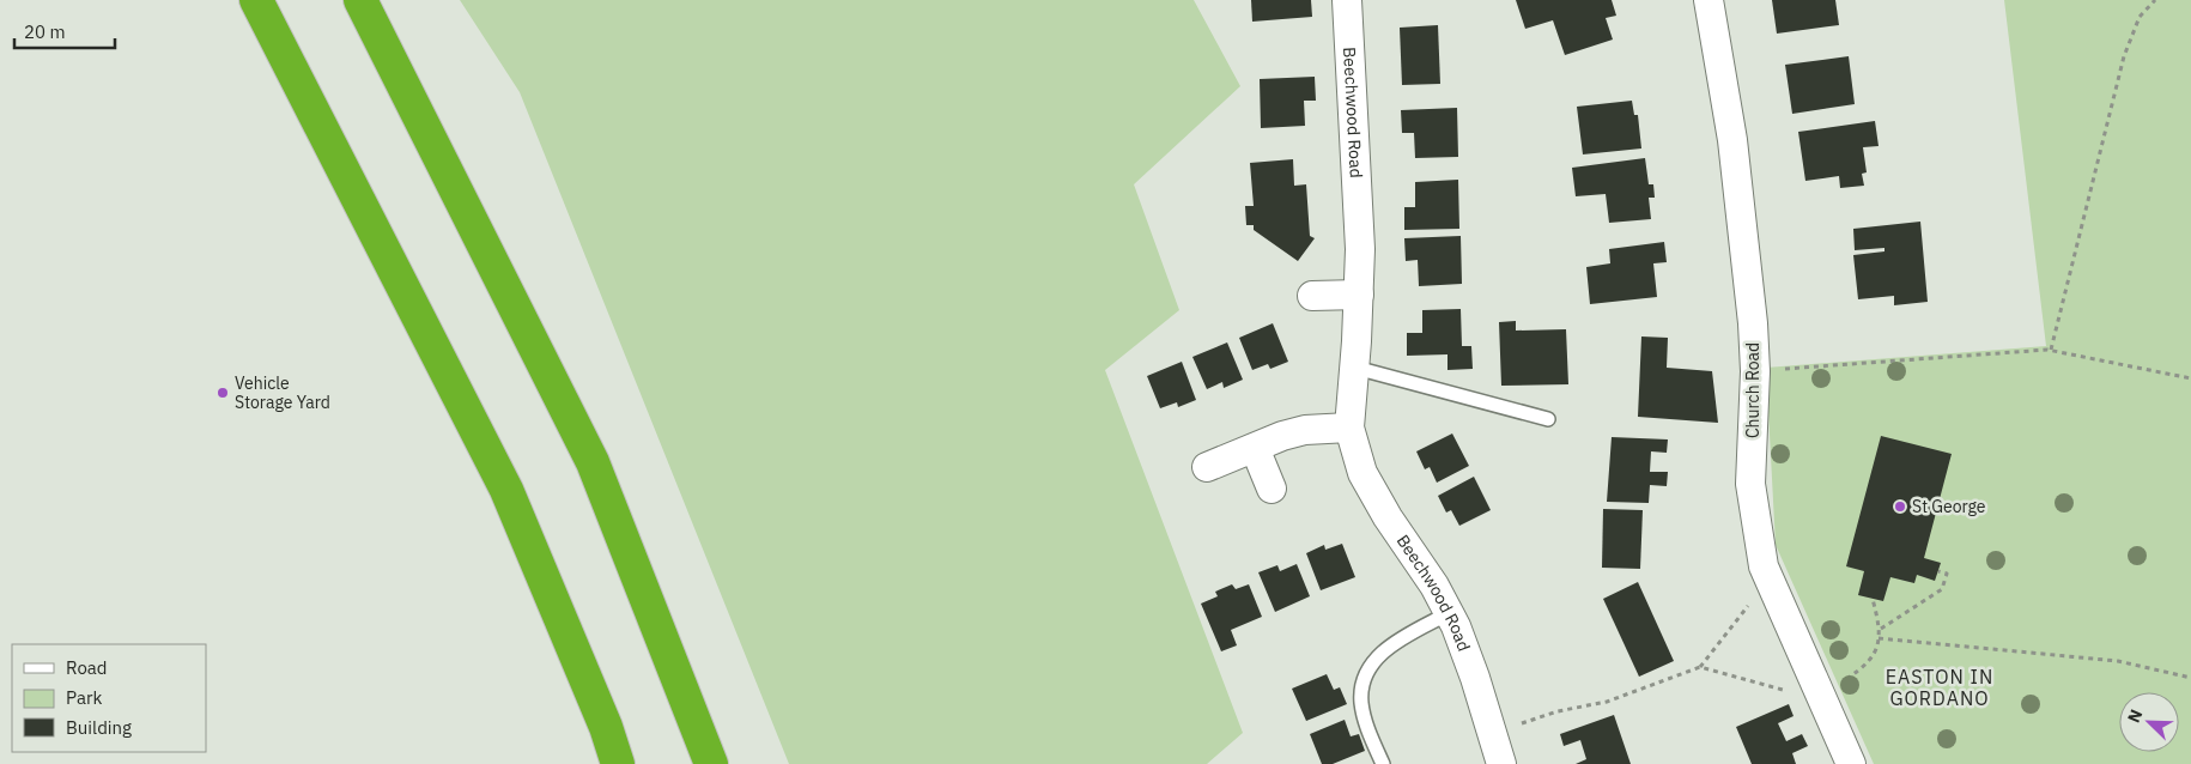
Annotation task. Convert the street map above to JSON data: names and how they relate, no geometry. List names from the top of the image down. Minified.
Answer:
{"streets":{"street":["Beechwood Road","Church Road"]},"districts":["EASTON IN GORDANO"],"places":["Vehicle Storage Yard","St George"],"legend":["Road","Park","Building"],"scale_bar":"20 m","north":"top left"}
